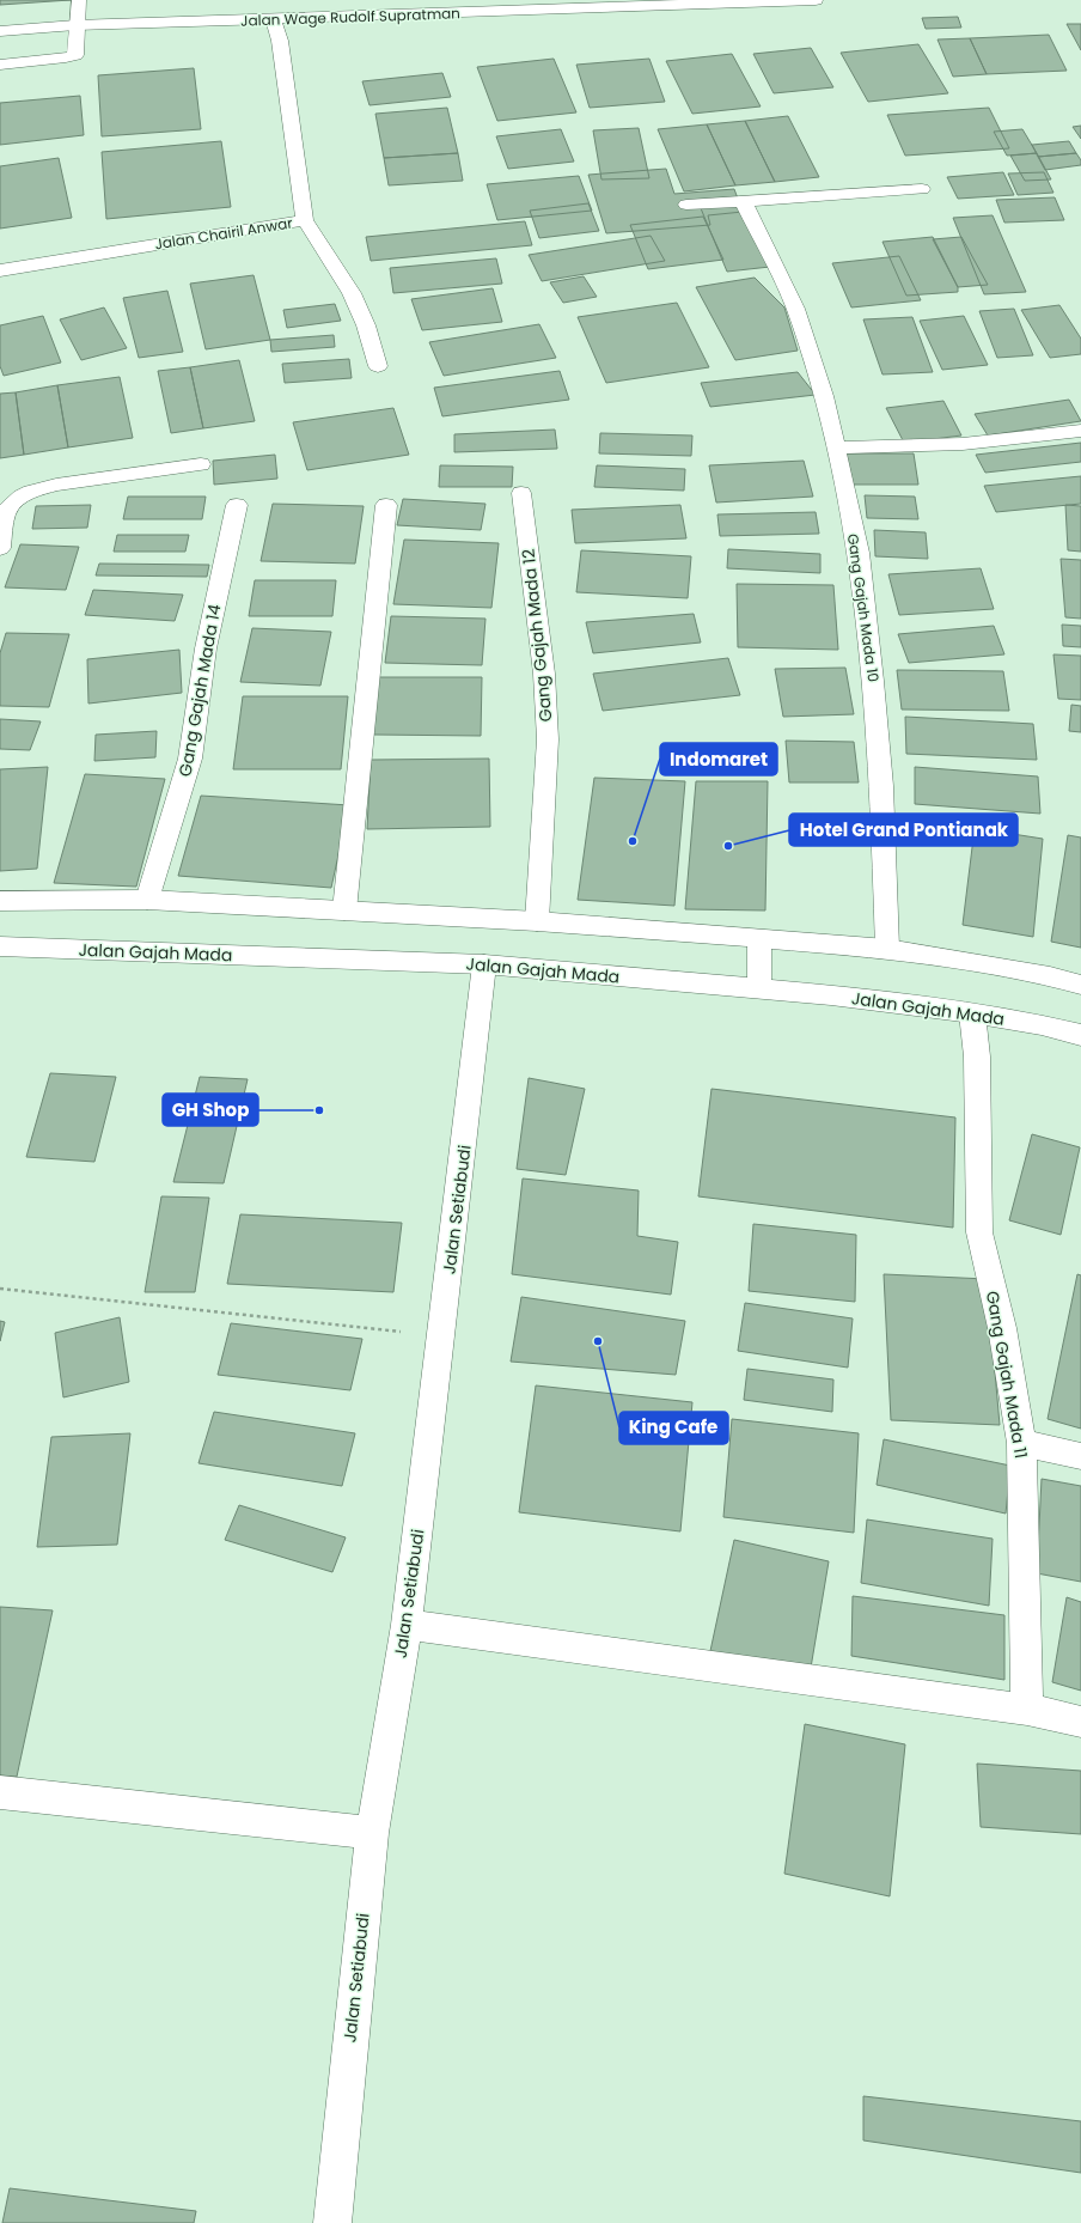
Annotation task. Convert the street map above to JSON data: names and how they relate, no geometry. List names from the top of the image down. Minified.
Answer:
{"streets":{"street":["Jalan Wage Rudolf Supratman","Jalan Chairil Anwar","Gang Gajah Mada 10","Gang Gajah Mada 12","Gang Gajah Mada 14","Jalan Gajah Mada","Jalan Setiabudi","Gang Gajah Mada 11"]},"crossings":[["Jalan Wage Rudolf Supratman","Jalan Chairil Anwar"],["Jalan Gajah Mada","Jalan Setiabudi"],["Jalan Gajah Mada","Gang Gajah Mada 11"]],"places":["Indomaret","Hotel Grand Pontianak","GH Shop","King Cafe"]}
